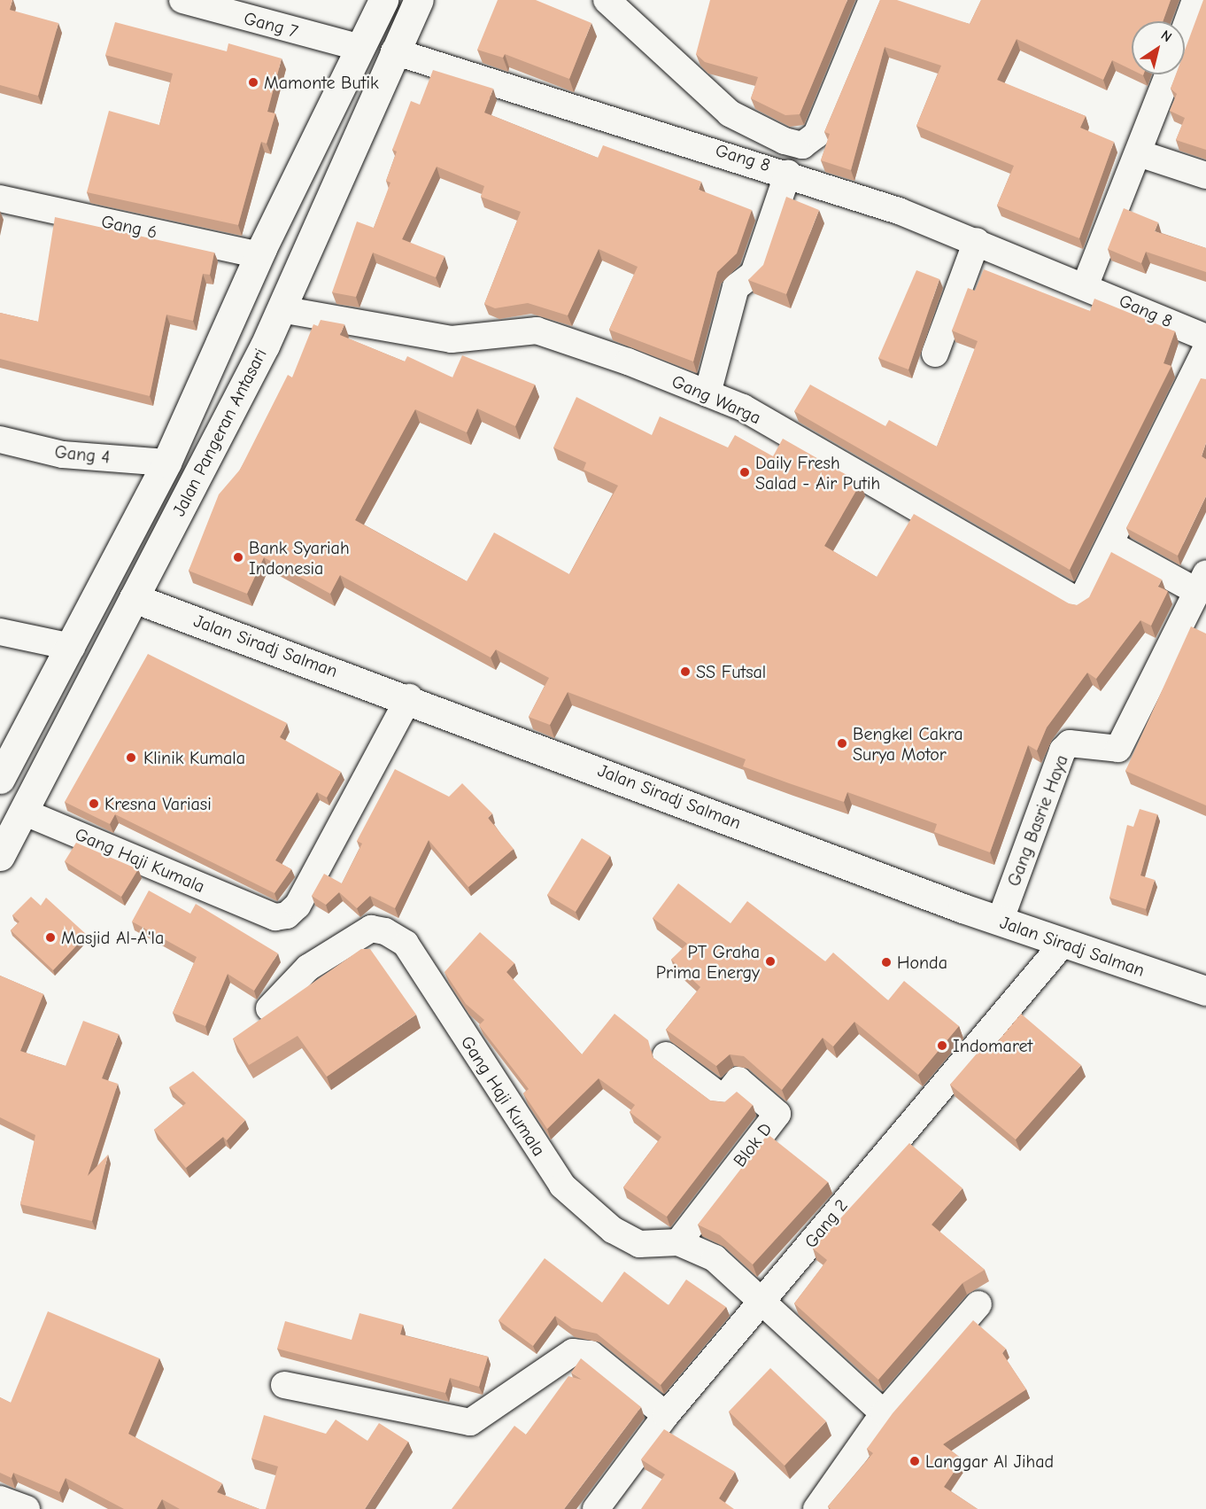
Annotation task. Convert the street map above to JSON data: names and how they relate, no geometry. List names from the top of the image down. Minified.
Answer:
{"streets":{"main road":["Jalan Pangeran Antasari","Jalan Siradj Salman"],"street":["Gang 7","Gang 8","Gang 6","Gang Warga","Gang 4","Gang Basrie Haya","Gang Haji Kumala","Blok D","Gang 2"]},"crossings":[["Gang 7","Jalan Pangeran Antasari"],["Gang 8","Jalan Pangeran Antasari"],["Gang 6","Jalan Pangeran Antasari"],["Gang Warga","Jalan Pangeran Antasari"],["Jalan Pangeran Antasari","Gang 4"],["Jalan Pangeran Antasari","Jalan Siradj Salman"],["Jalan Pangeran Antasari","Gang Haji Kumala"],["Jalan Siradj Salman","Gang Basrie Haya"],["Jalan Siradj Salman","Gang Haji Kumala"],["Jalan Siradj Salman","Gang 2"],["Gang Haji Kumala","Blok D"],["Gang Haji Kumala","Gang 2"]],"places":["Mamonte Butik","Daily Fresh Salad - Air Putih","Bank Syariah Indonesia","SS Futsal","Bengkel Cakra Surya Motor","Klinik Kumala","Kresna Variasi","Masjid Al-A'la","PT Graha Prima Energy","Honda","Indomaret","Langgar Al Jihad"],"north":"top right"}
